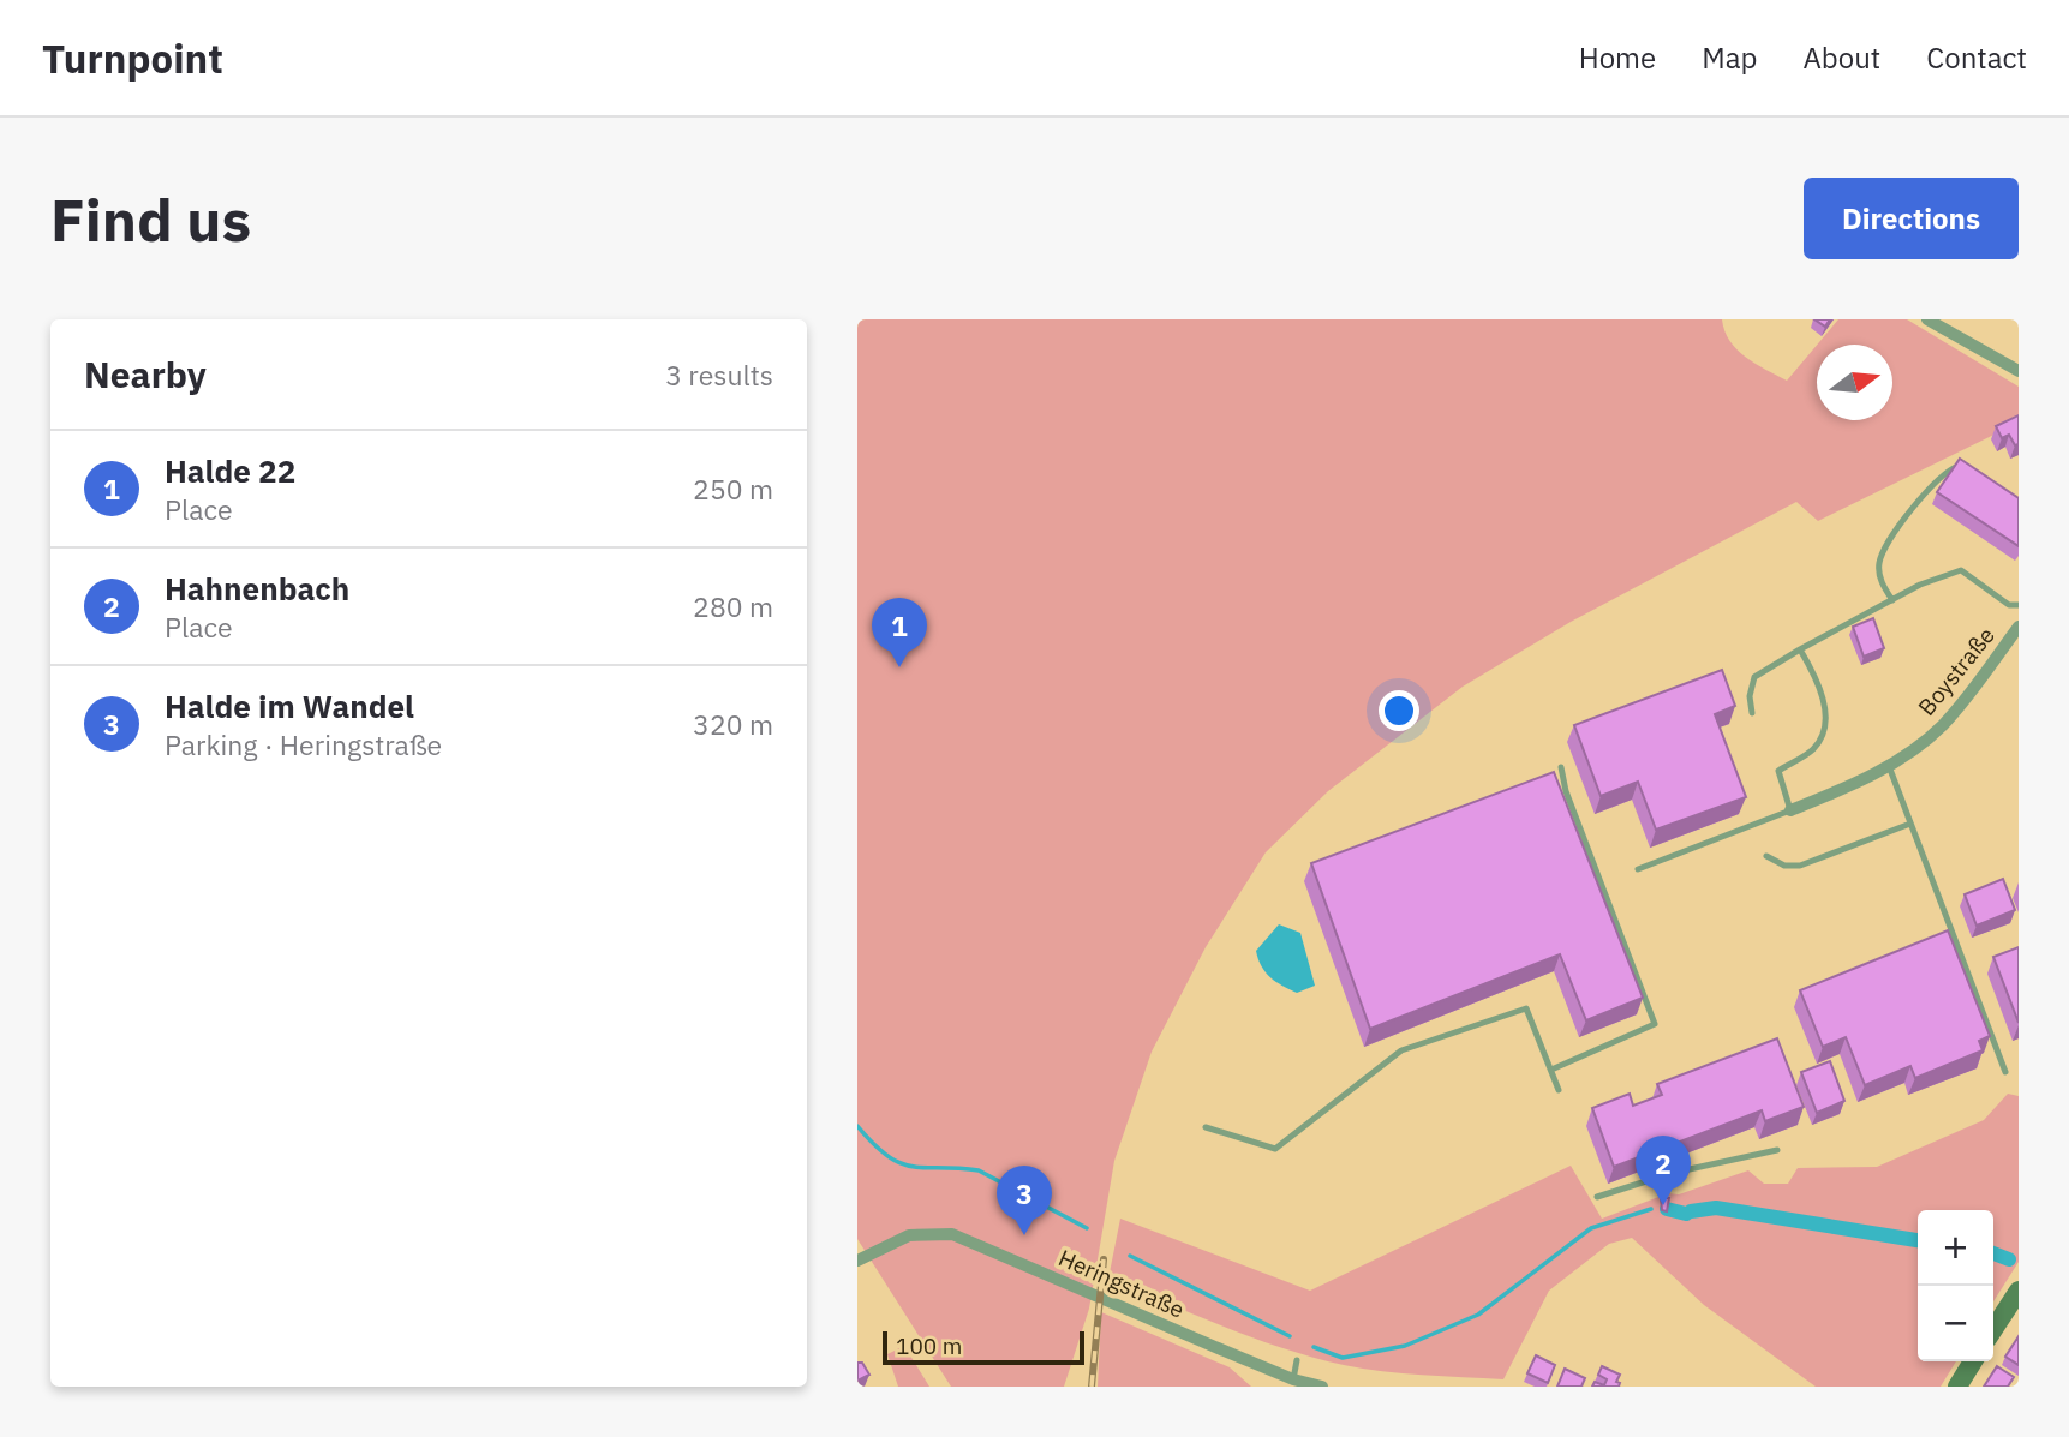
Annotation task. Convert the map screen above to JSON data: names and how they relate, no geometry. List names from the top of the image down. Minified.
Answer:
{"streets":{"street":["Boystraße","Heringstraße"]},"scale_bar":"100 m","north":"right","page":{"header":"Turnpoint","nav":["Home","Map","About","Contact"],"buttons":"Directions","title":"Find us","heading":["Nearby","3 results"],"list":[{"mark":"1","name":"Halde 22","note":"Place","value":"250 m"},{"mark":"2","name":"Hahnenbach","note":"Place","value":"280 m"},{"mark":"3","name":"Halde im Wandel","note":"Parking · Heringstraße","value":"320 m"}],"pins":["1","2","3"],"map_buttons":["+","−"],"scale":"100 m"}}
